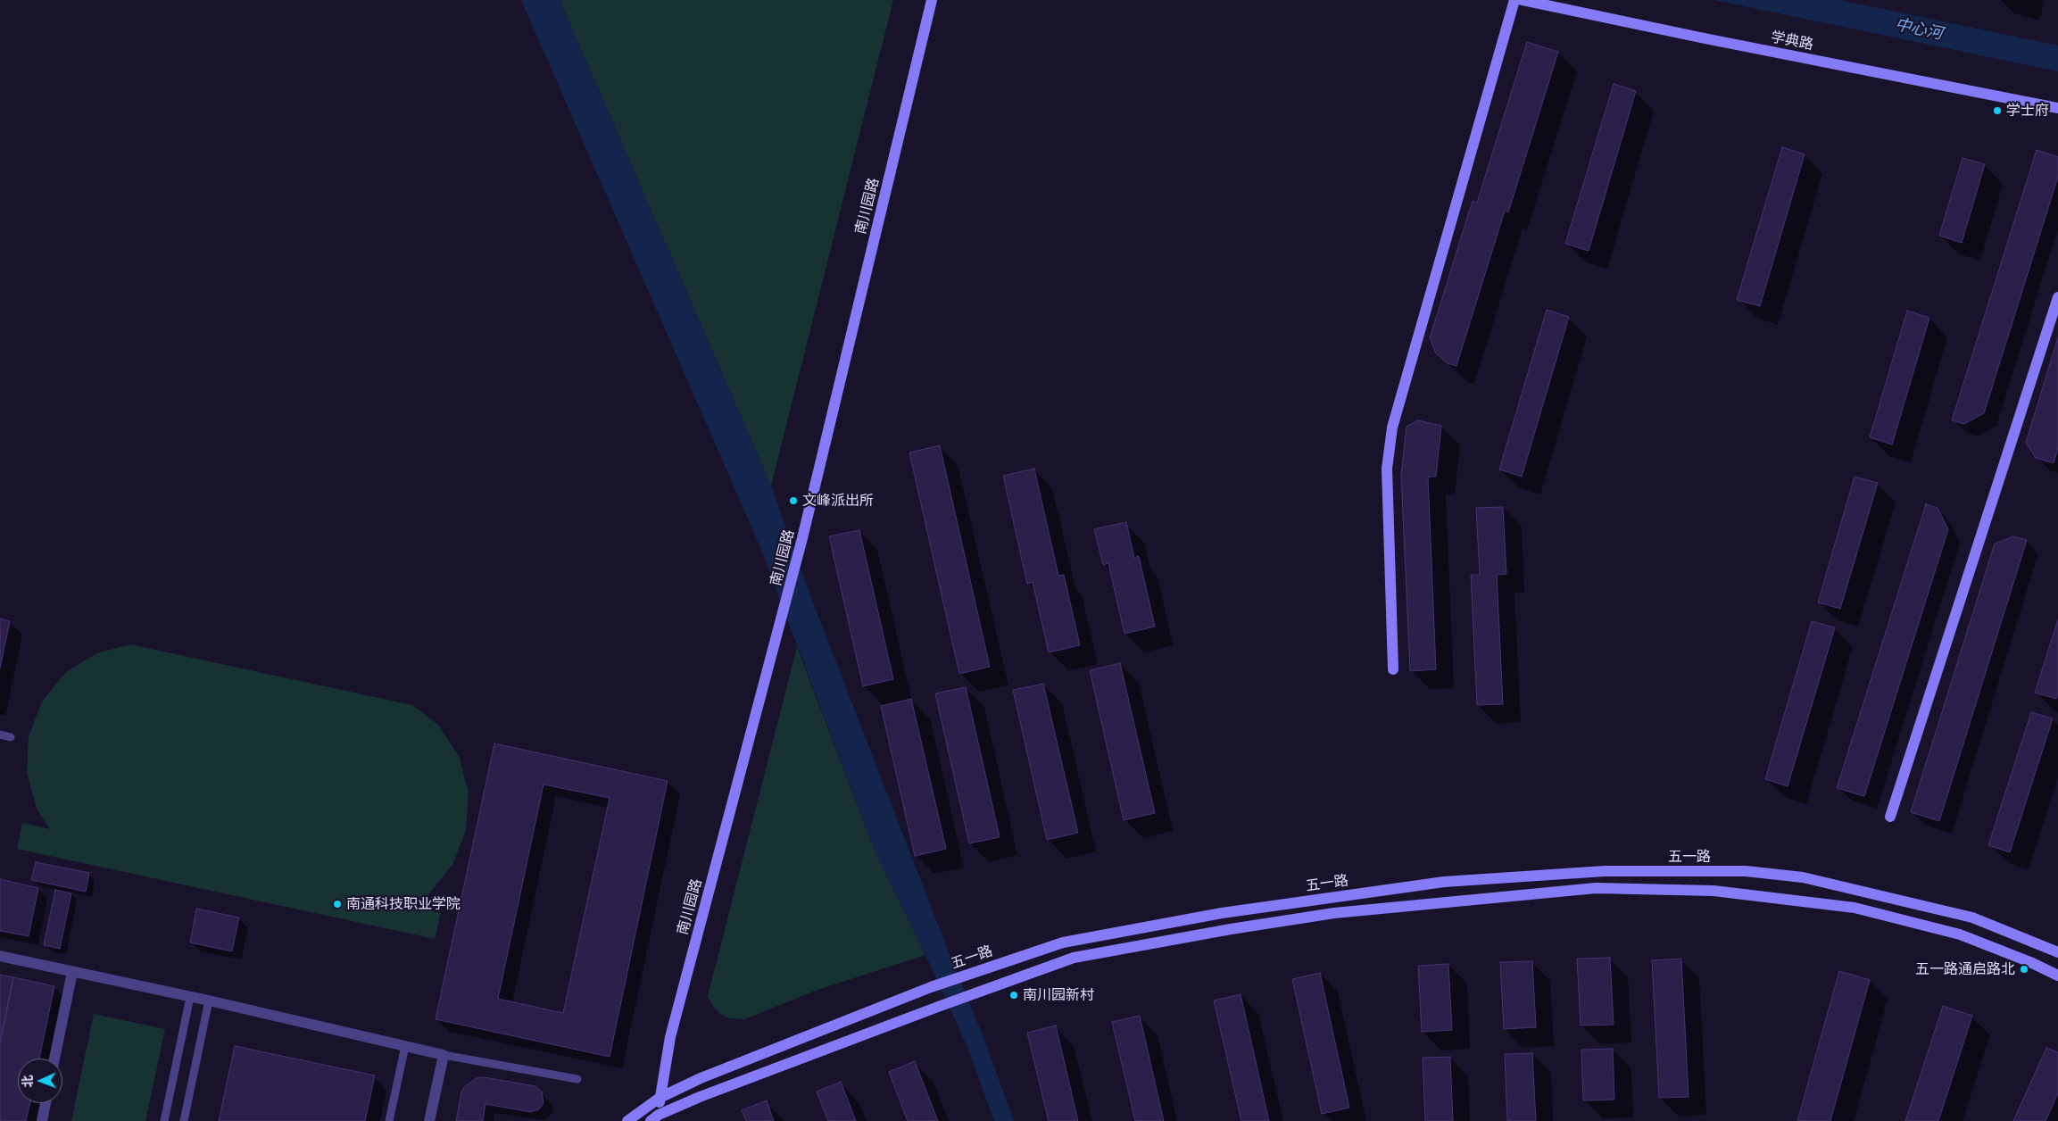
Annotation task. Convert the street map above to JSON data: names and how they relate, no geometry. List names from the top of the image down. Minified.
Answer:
{"streets":{"main road":["学典路","南川园路","五一路"]},"crossings":[["南川园路","五一路"]],"water":["中心河"],"places":["学士府","文峰派出所","南通科技职业学院","五一路通启路北","南川园新村"],"north":"left"}
